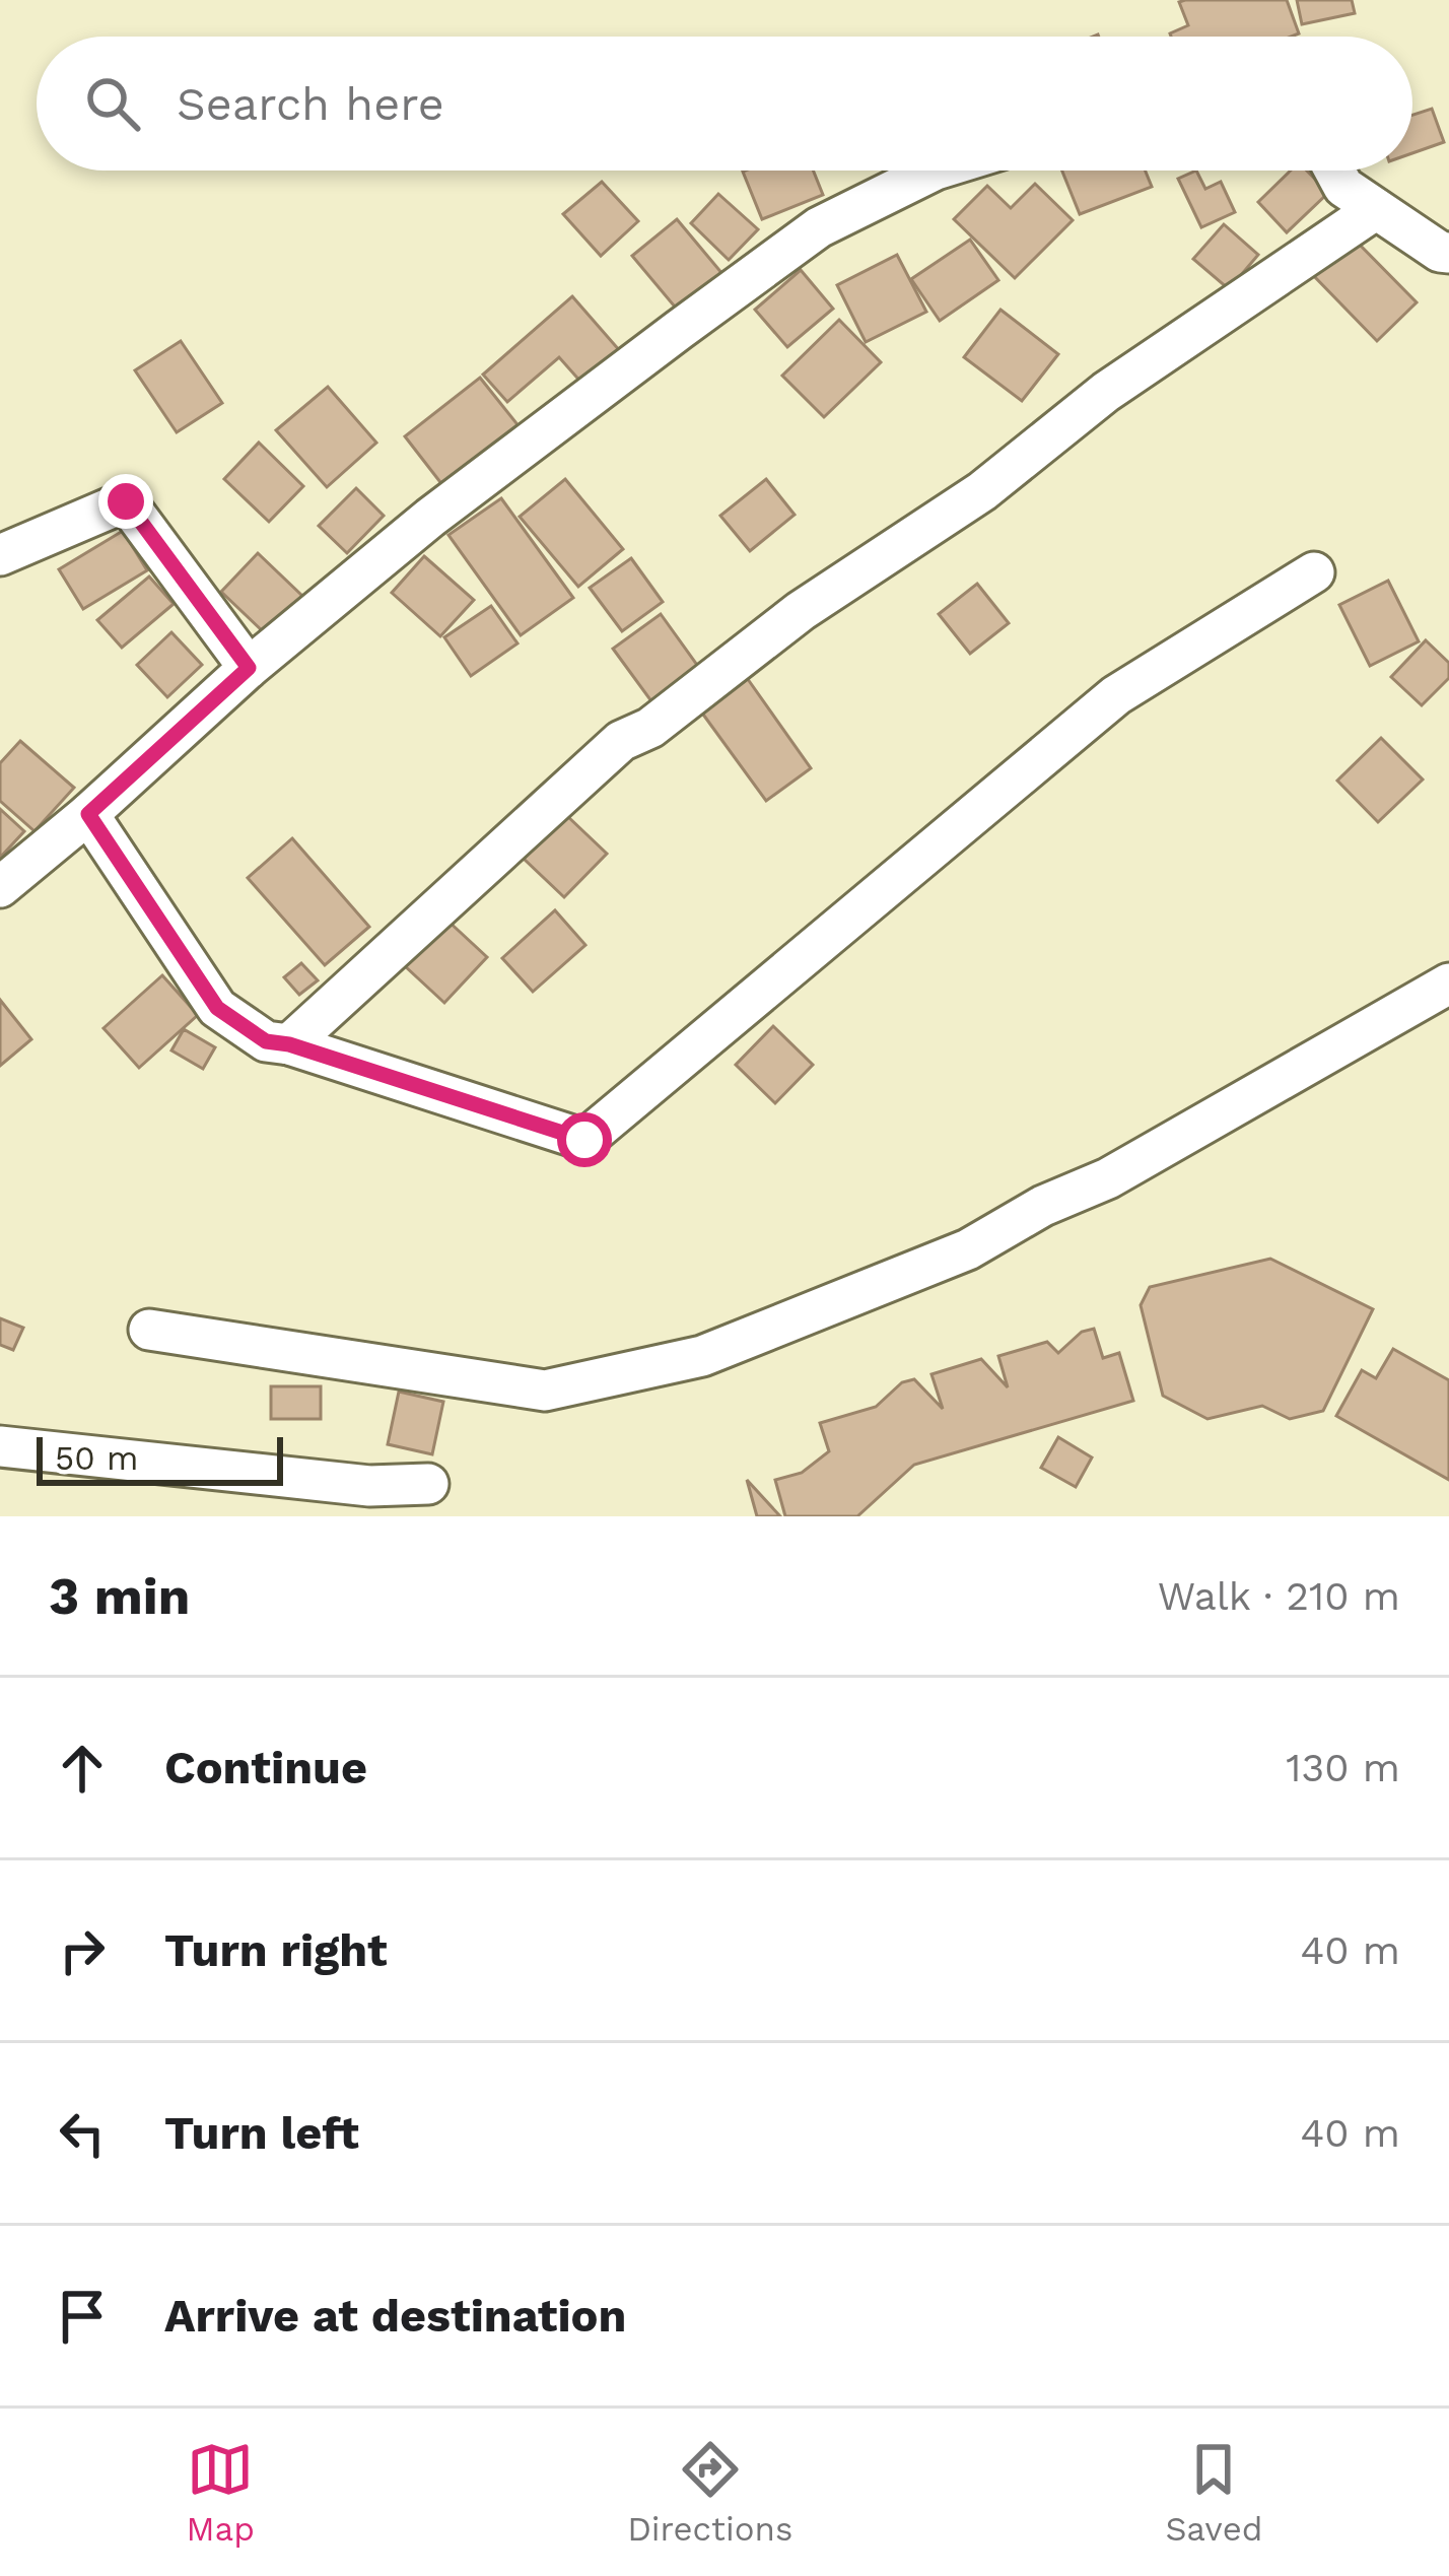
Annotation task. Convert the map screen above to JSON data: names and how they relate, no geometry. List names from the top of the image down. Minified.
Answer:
{"scale_bar":"50 m","page":{"search":"Search here","scale":"50 m","heading":["3 min","Walk · 210 m"],"list":[["Continue","130 m"],["Turn right","40 m"],["Turn left","40 m"],"Arrive at destination"],"nav":["Map","Directions","Saved"]}}
